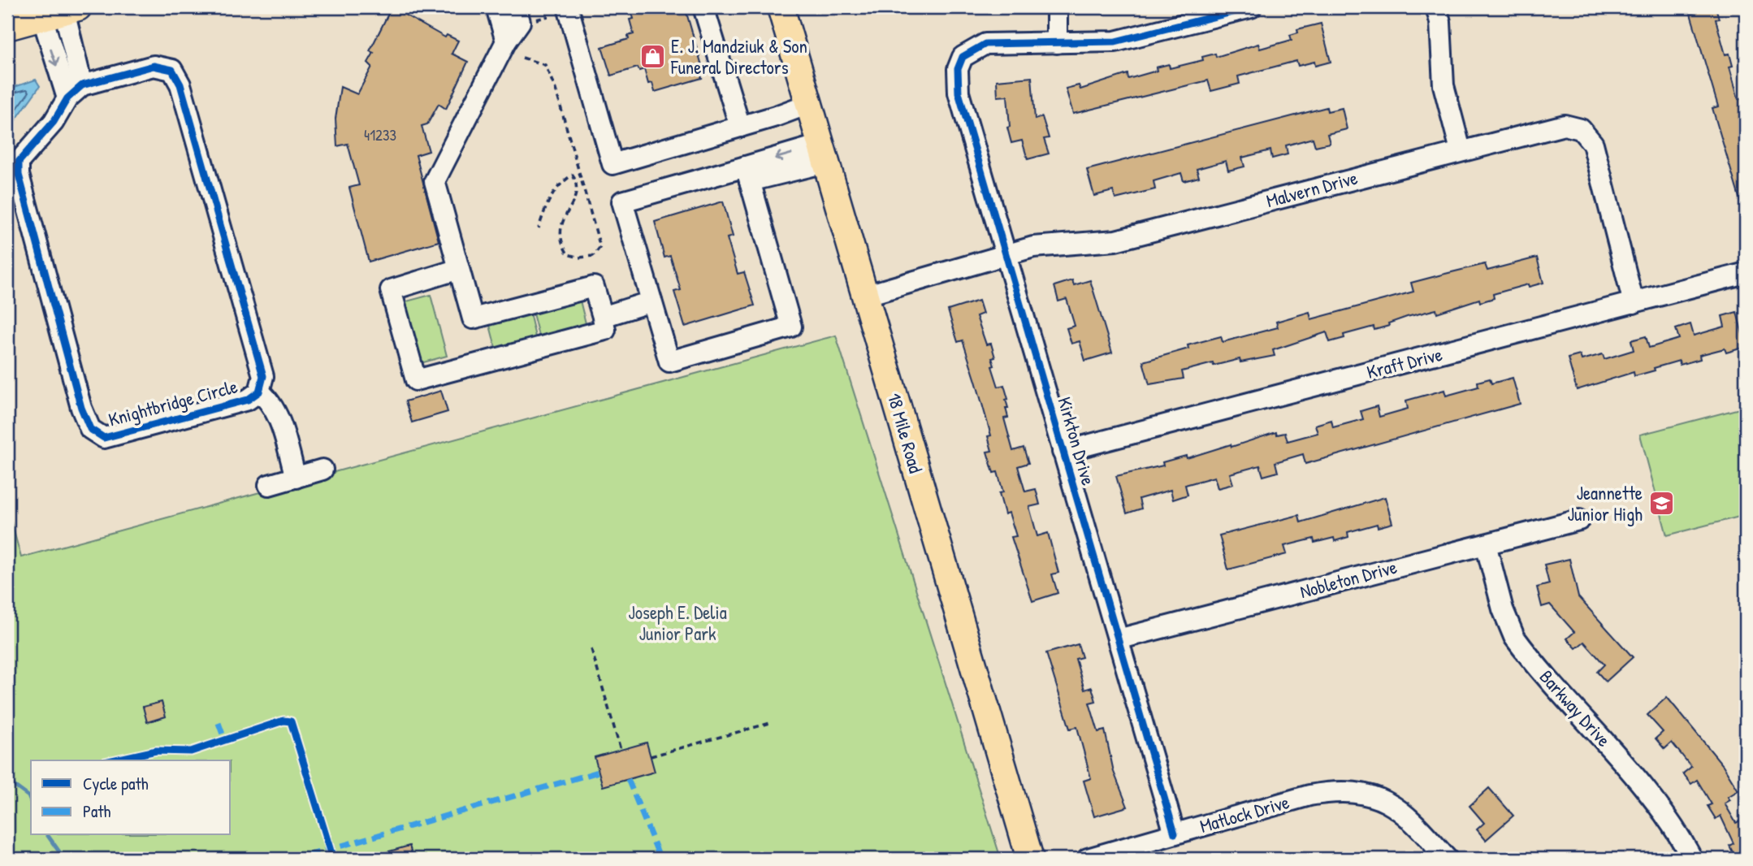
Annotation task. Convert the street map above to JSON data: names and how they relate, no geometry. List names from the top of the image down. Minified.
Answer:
{"streets":{"main road":["18 Mile Road"],"street":["Malvern Drive","Kraft Drive","Knightbridge Circle","Kirkton Drive","Nobleton Drive","Barkway Drive","Matlock Drive"]},"crossings":[["Malvern Drive","Kraft Drive"],["Malvern Drive","18 Mile Road"],["Malvern Drive","Kirkton Drive"],["Kraft Drive","Kirkton Drive"],["Kirkton Drive","Nobleton Drive"],["Kirkton Drive","Matlock Drive"],["Nobleton Drive","Barkway Drive"]],"parks":["Joseph E. Delia Junior Park"],"places":{"shop":["E. J. Mandziuk & Son Funeral Directors"],"school or university":["Jeannette Junior High"]},"house_numbers":["41233"],"legend":["Cycle path","Path"]}
